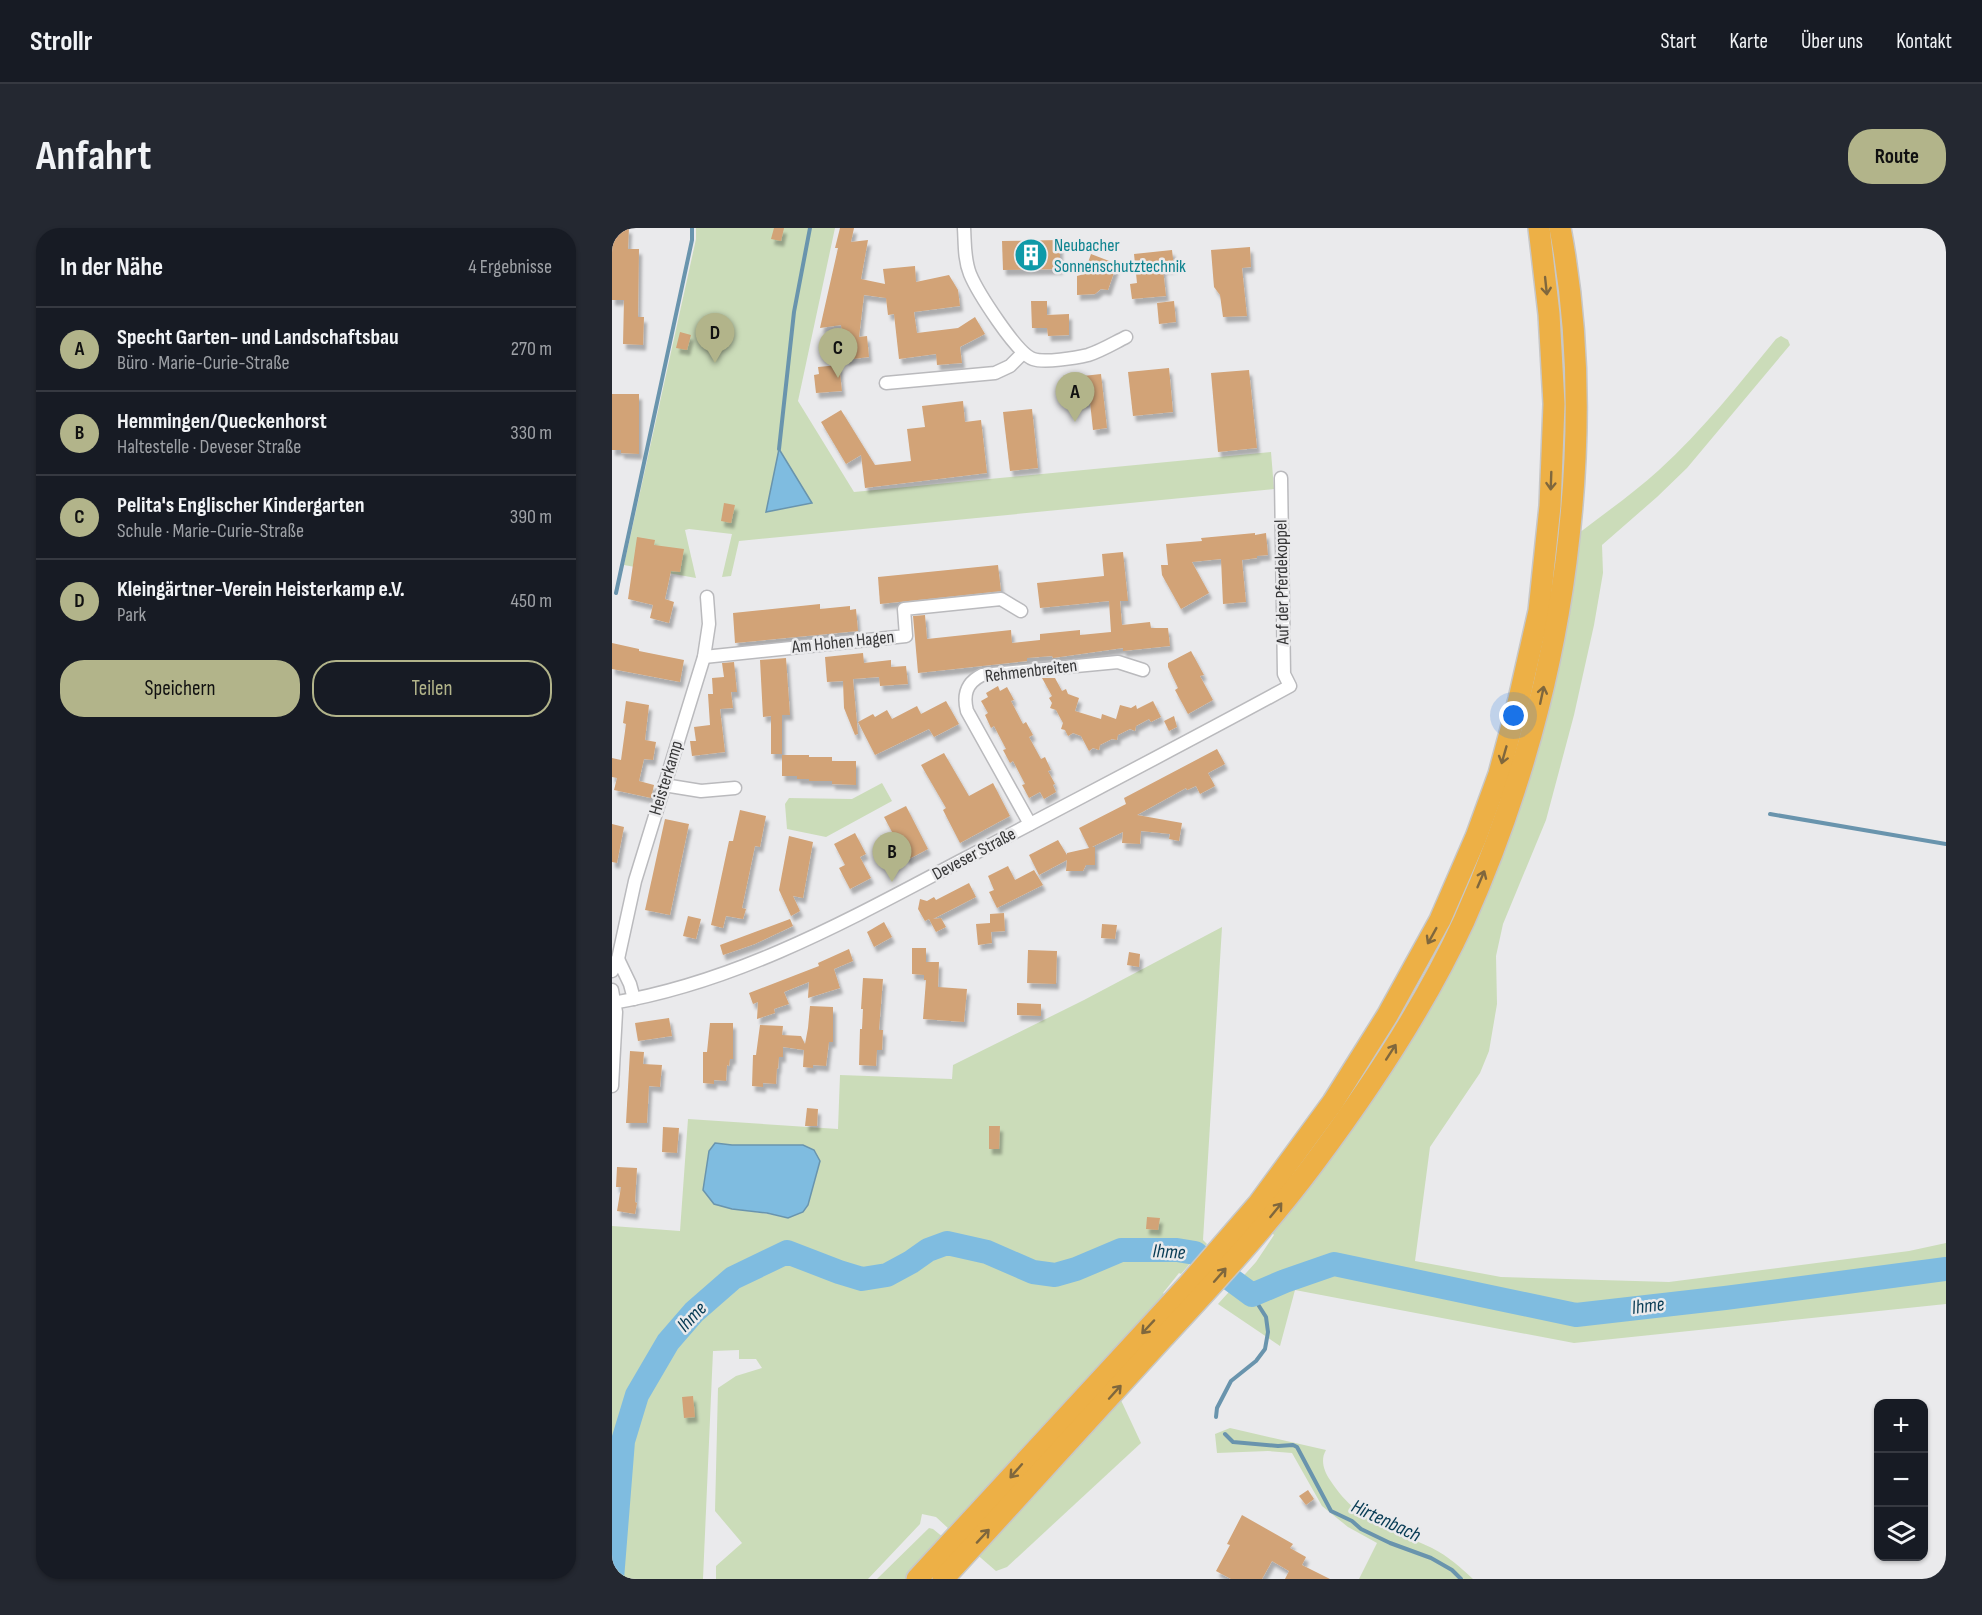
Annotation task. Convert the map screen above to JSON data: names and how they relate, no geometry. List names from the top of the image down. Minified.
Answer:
{"streets":{"street":["Auf der Pferdekoppel","Am Hohen Hagen","Rehmenbreiten","Heisterkamp","Deveser Straße"]},"crossings":[["Auf der Pferdekoppel","Deveser Straße"],["Am Hohen Hagen","Heisterkamp"],["Rehmenbreiten","Deveser Straße"]],"water":["Ihme","Hirtenbach"],"places":{"building":["Neubacher Sonnenschutztechnik"]},"page":{"header":"Strollr","nav":["Start","Karte","Über uns","Kontakt"],"buttons":["Route",["Speichern","Teilen"]],"title":"Anfahrt","heading":["In der Nähe","4 Ergebnisse"],"list":[{"mark":"A","name":"Specht Garten- und Landschaftsbau","note":"Büro · Marie-Curie-Straße","value":"270 m"},{"mark":"B","name":"Hemmingen/Queckenhorst","note":"Haltestelle · Deveser Straße","value":"330 m"},{"mark":"C","name":"Pelita's Englischer Kindergarten","note":"Schule · Marie-Curie-Straße","value":"390 m"},{"mark":"D","name":"Kleingärtner-Verein Heisterkamp e.V.","note":"Park","value":"450 m"}],"pins":["D","C","A","B"],"map_buttons":["+","−"]}}
